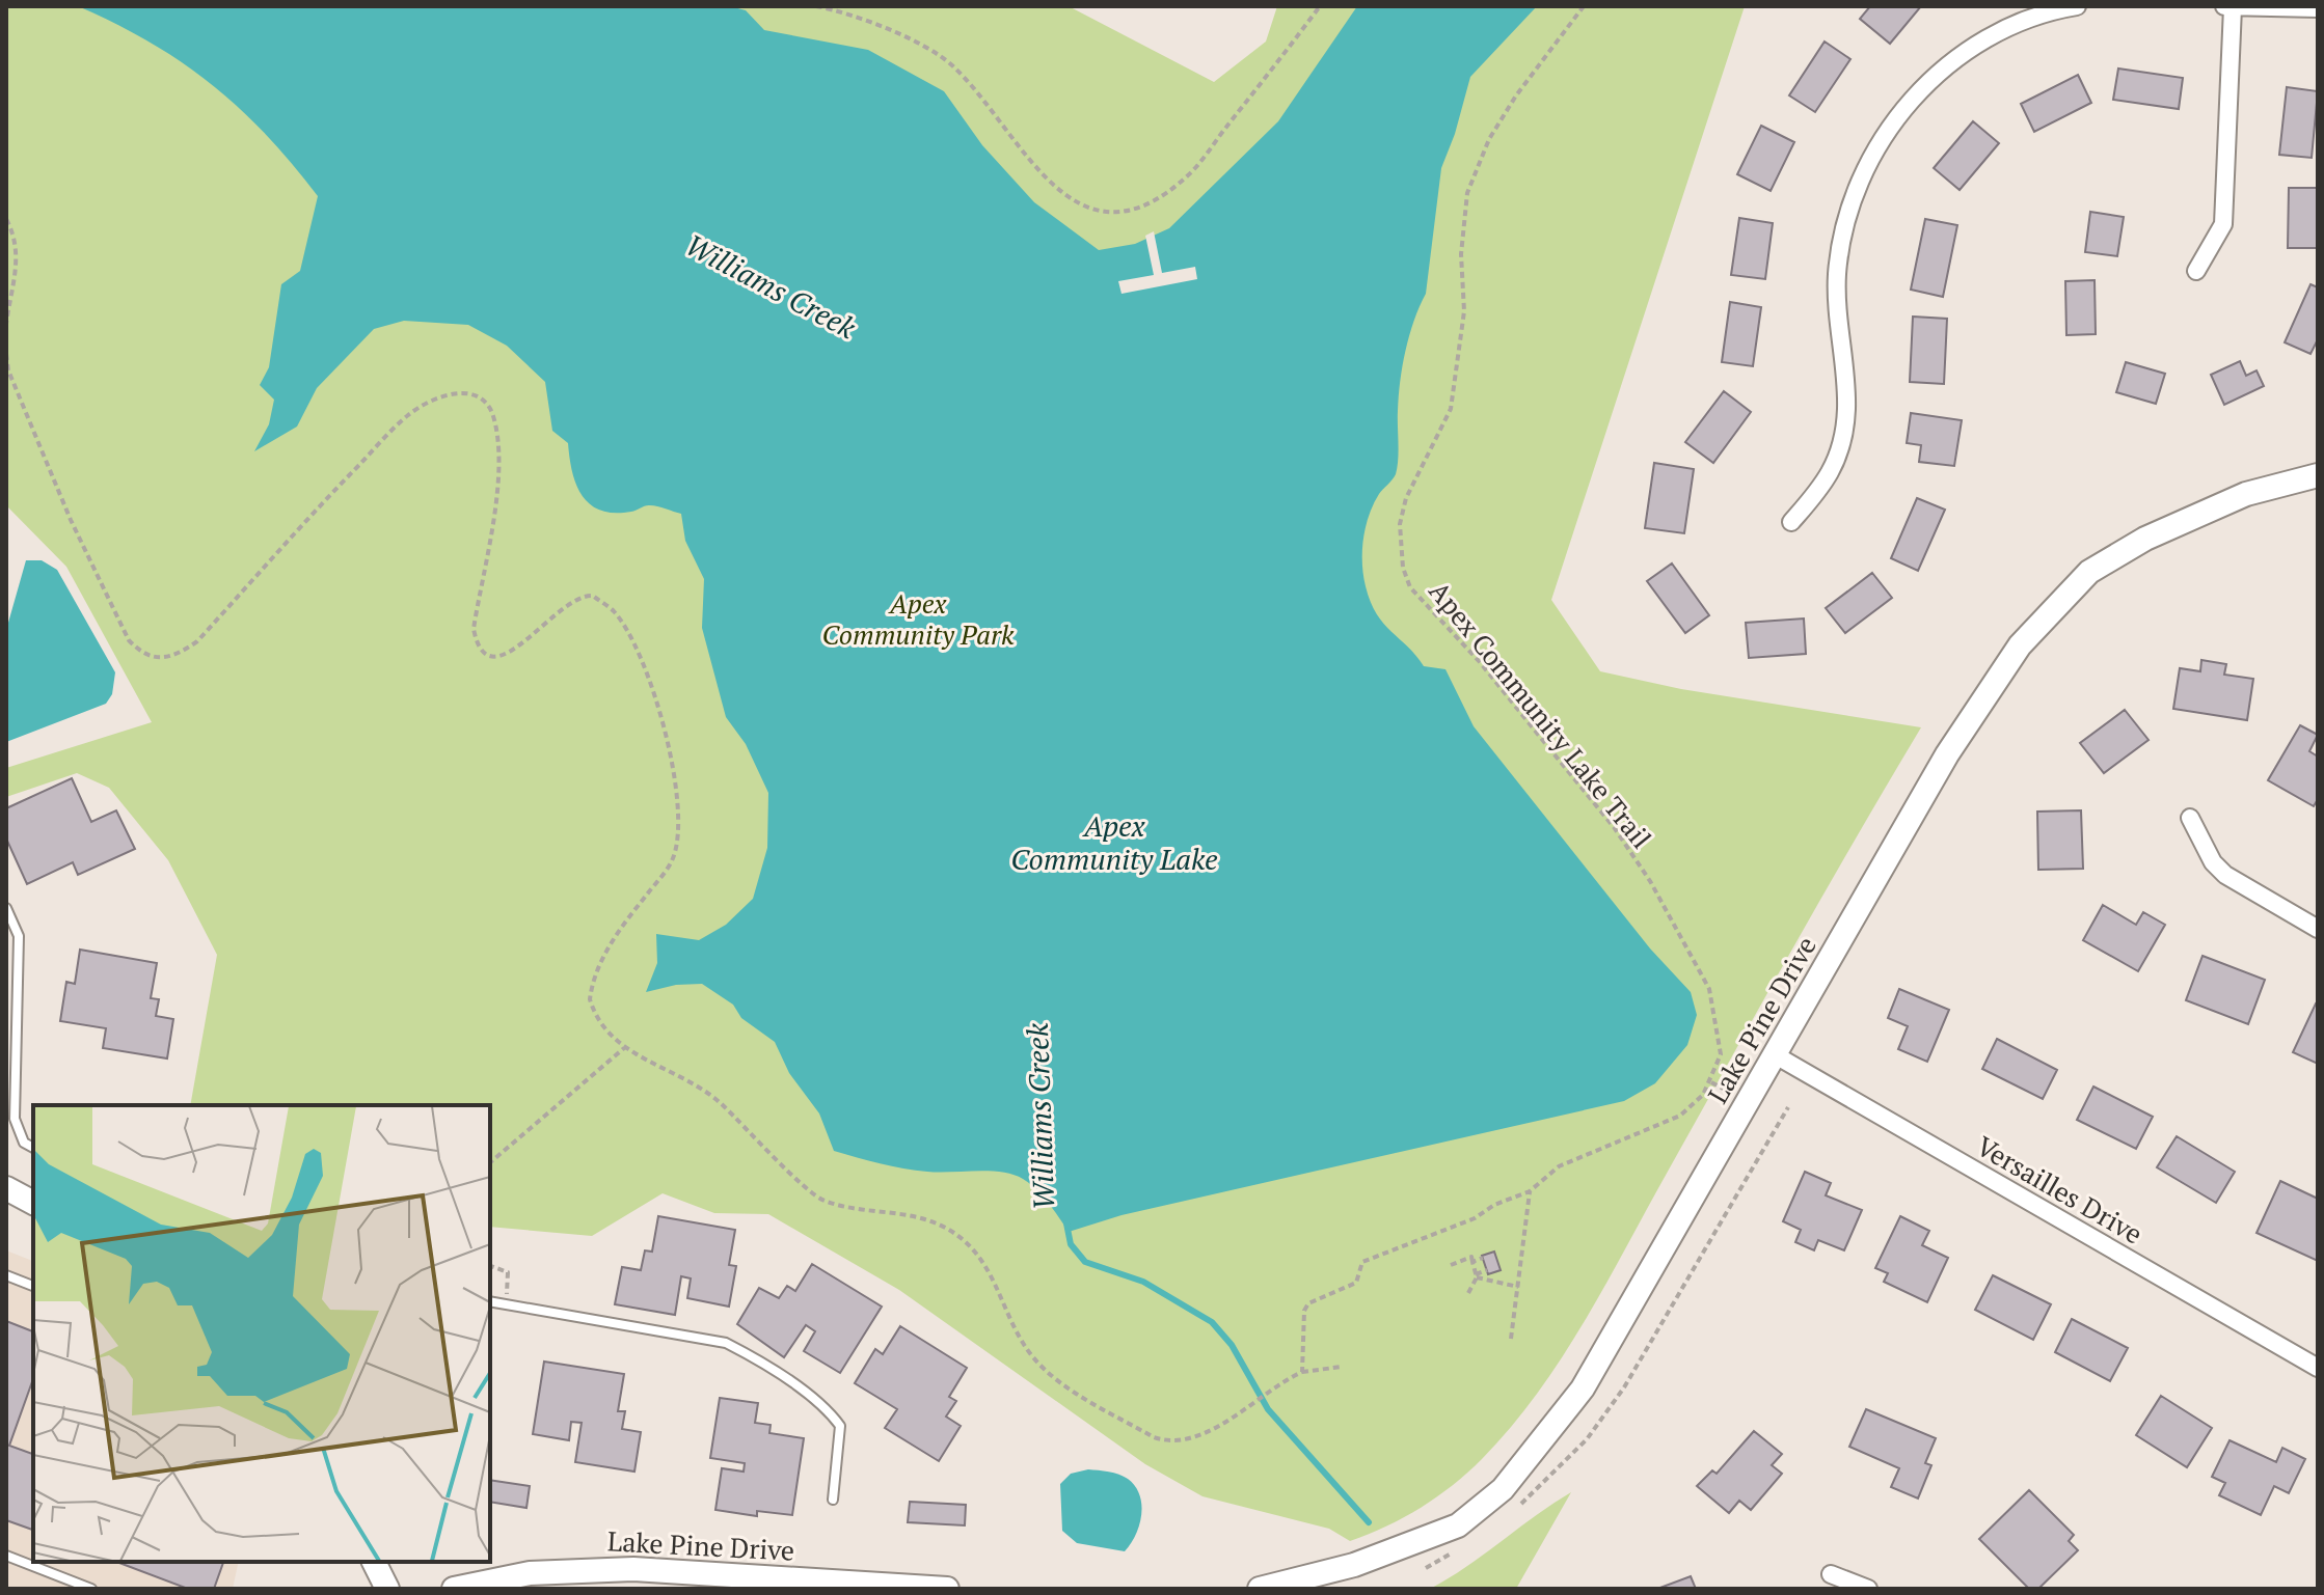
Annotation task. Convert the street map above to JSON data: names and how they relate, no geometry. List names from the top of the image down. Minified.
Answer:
{"streets":{"main road":["Lake Pine Drive"],"street":["Versailles Drive"],"path":["Apex Community Lake Trail"]},"crossings":[["Lake Pine Drive","Versailles Drive"]],"water":["Williams Creek","Apex Community Lake"],"parks":["Apex Community Park"]}
